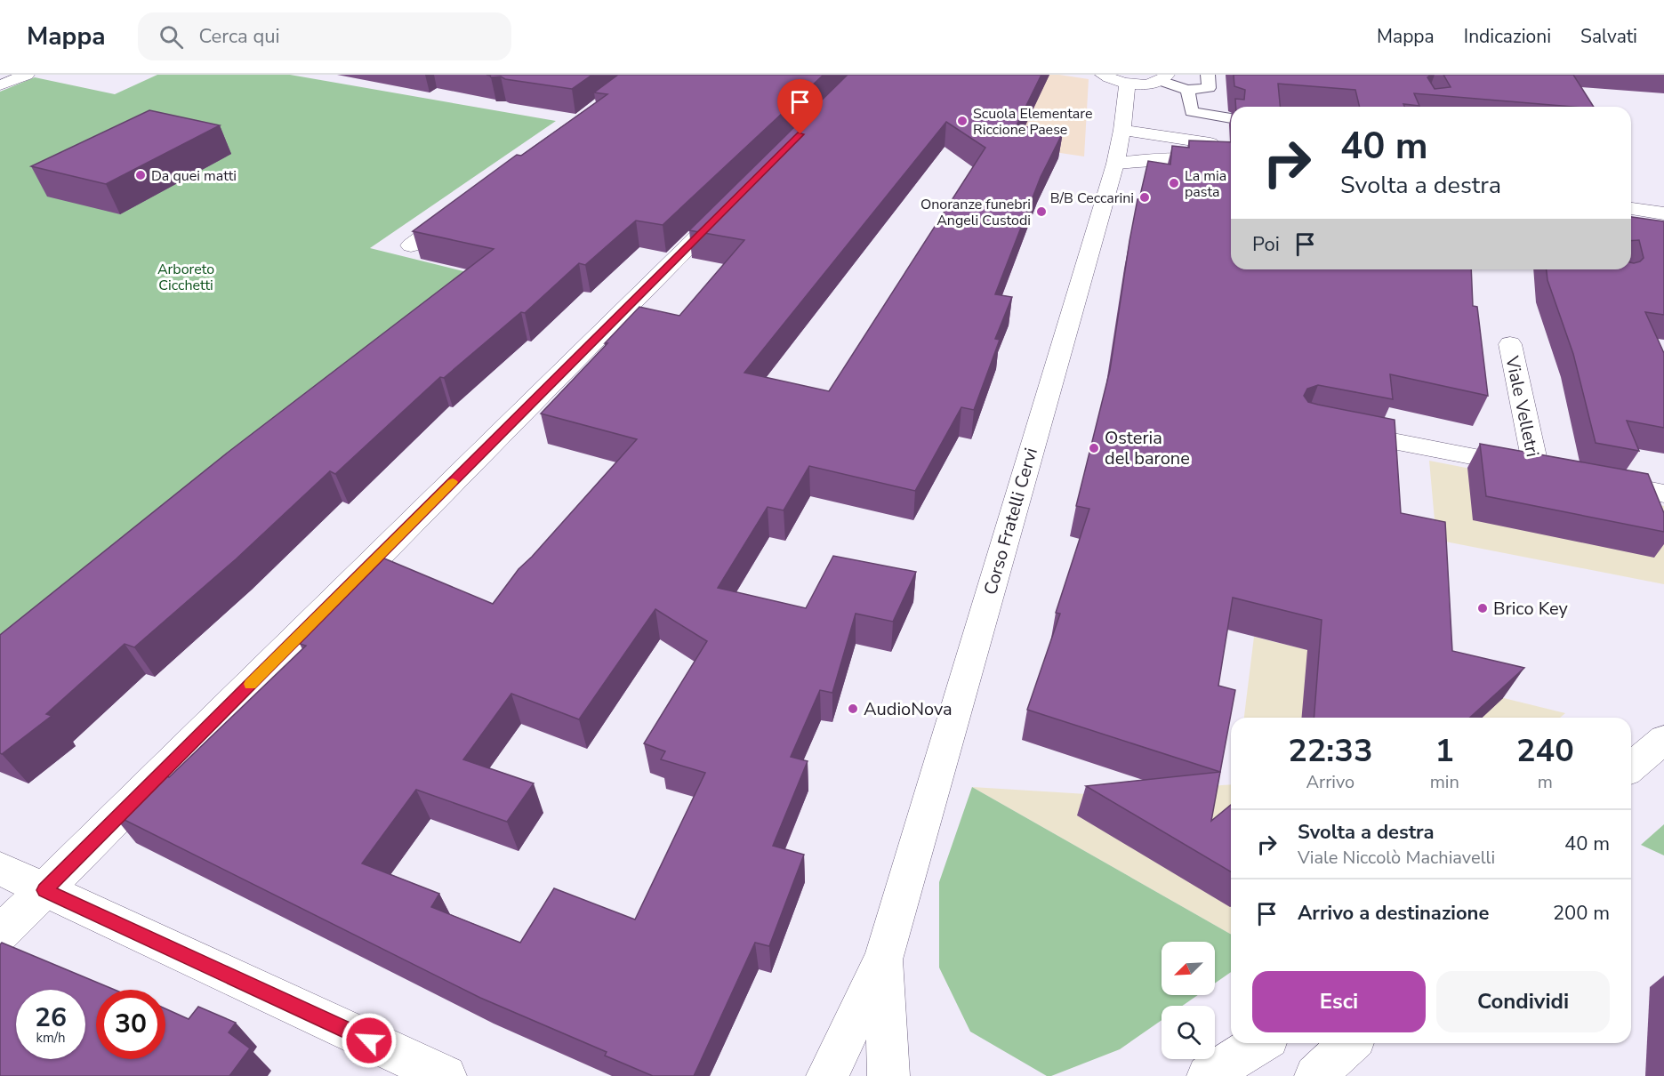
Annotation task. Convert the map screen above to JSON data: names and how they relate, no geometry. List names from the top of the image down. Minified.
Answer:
{"streets":{"street":["Viale Velletri","Corso Fratelli Cervi"]},"parks":["Arboreto Cicchetti"],"places":["Scuola Elementare Riccione Paese","Da quei matti","La mia pasta","B/B Ceccarini","Onoranze funebri Angeli Custodi","Osteria del barone","Brico Key","AudioNova"],"north":"bottom left","page":{"header":"Mappa","search":"Cerca qui","nav":["Mappa","Indicazioni","Salvati"],"turn":["40 m","Svolta a destra"],"then":"Poi","eta":["22:33","Arrivo","1","min","240","m"],"list":[{"name":"Svolta a destra","note":"Viale Niccolò Machiavelli","value":"40 m"},{"name":"Arrivo a destinazione","value":"200 m"}],"buttons":["Esci","Condividi"],"speed":"26 km/h","limit":"30"}}
